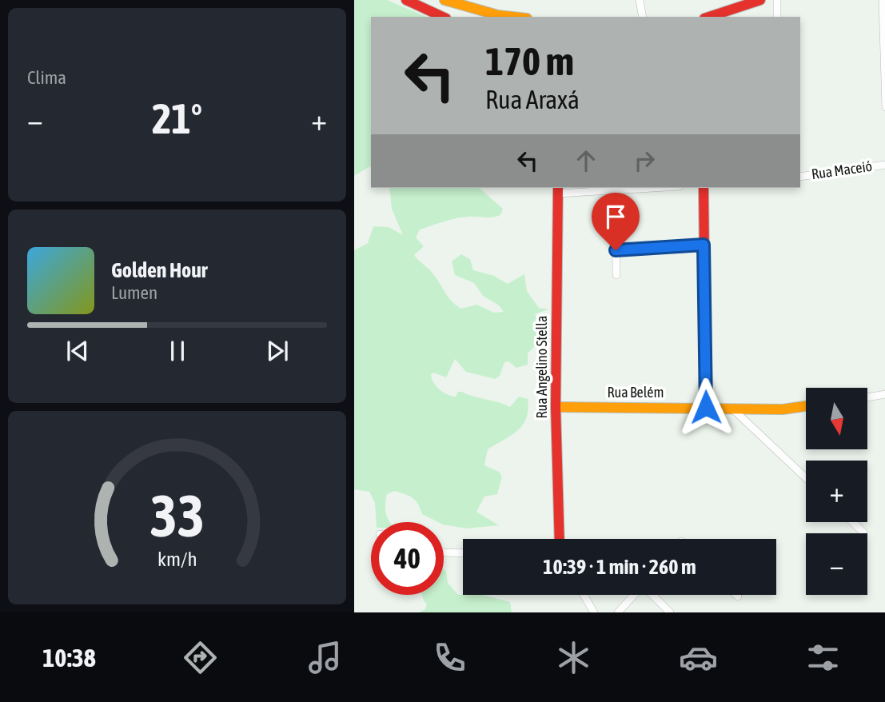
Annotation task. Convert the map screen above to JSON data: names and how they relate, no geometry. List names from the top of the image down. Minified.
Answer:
{"streets":{"street":["Rua Maceió","Rua Angelino Stella","Rua Belém"]},"crossings":[["Rua Angelino Stella","Rua Belém"]],"north":"bottom","page":{"tile":"Clima","turn":["170 m","Rua Araxá"],"heat":["−","21°","+"],"song":["Golden Hour","Lumen"],"map_buttons":["+","−"],"limit":"40","trip":"10:39 · 1 min · 260 m","tabs":"10:38","gauge":["33","km/h"]}}
